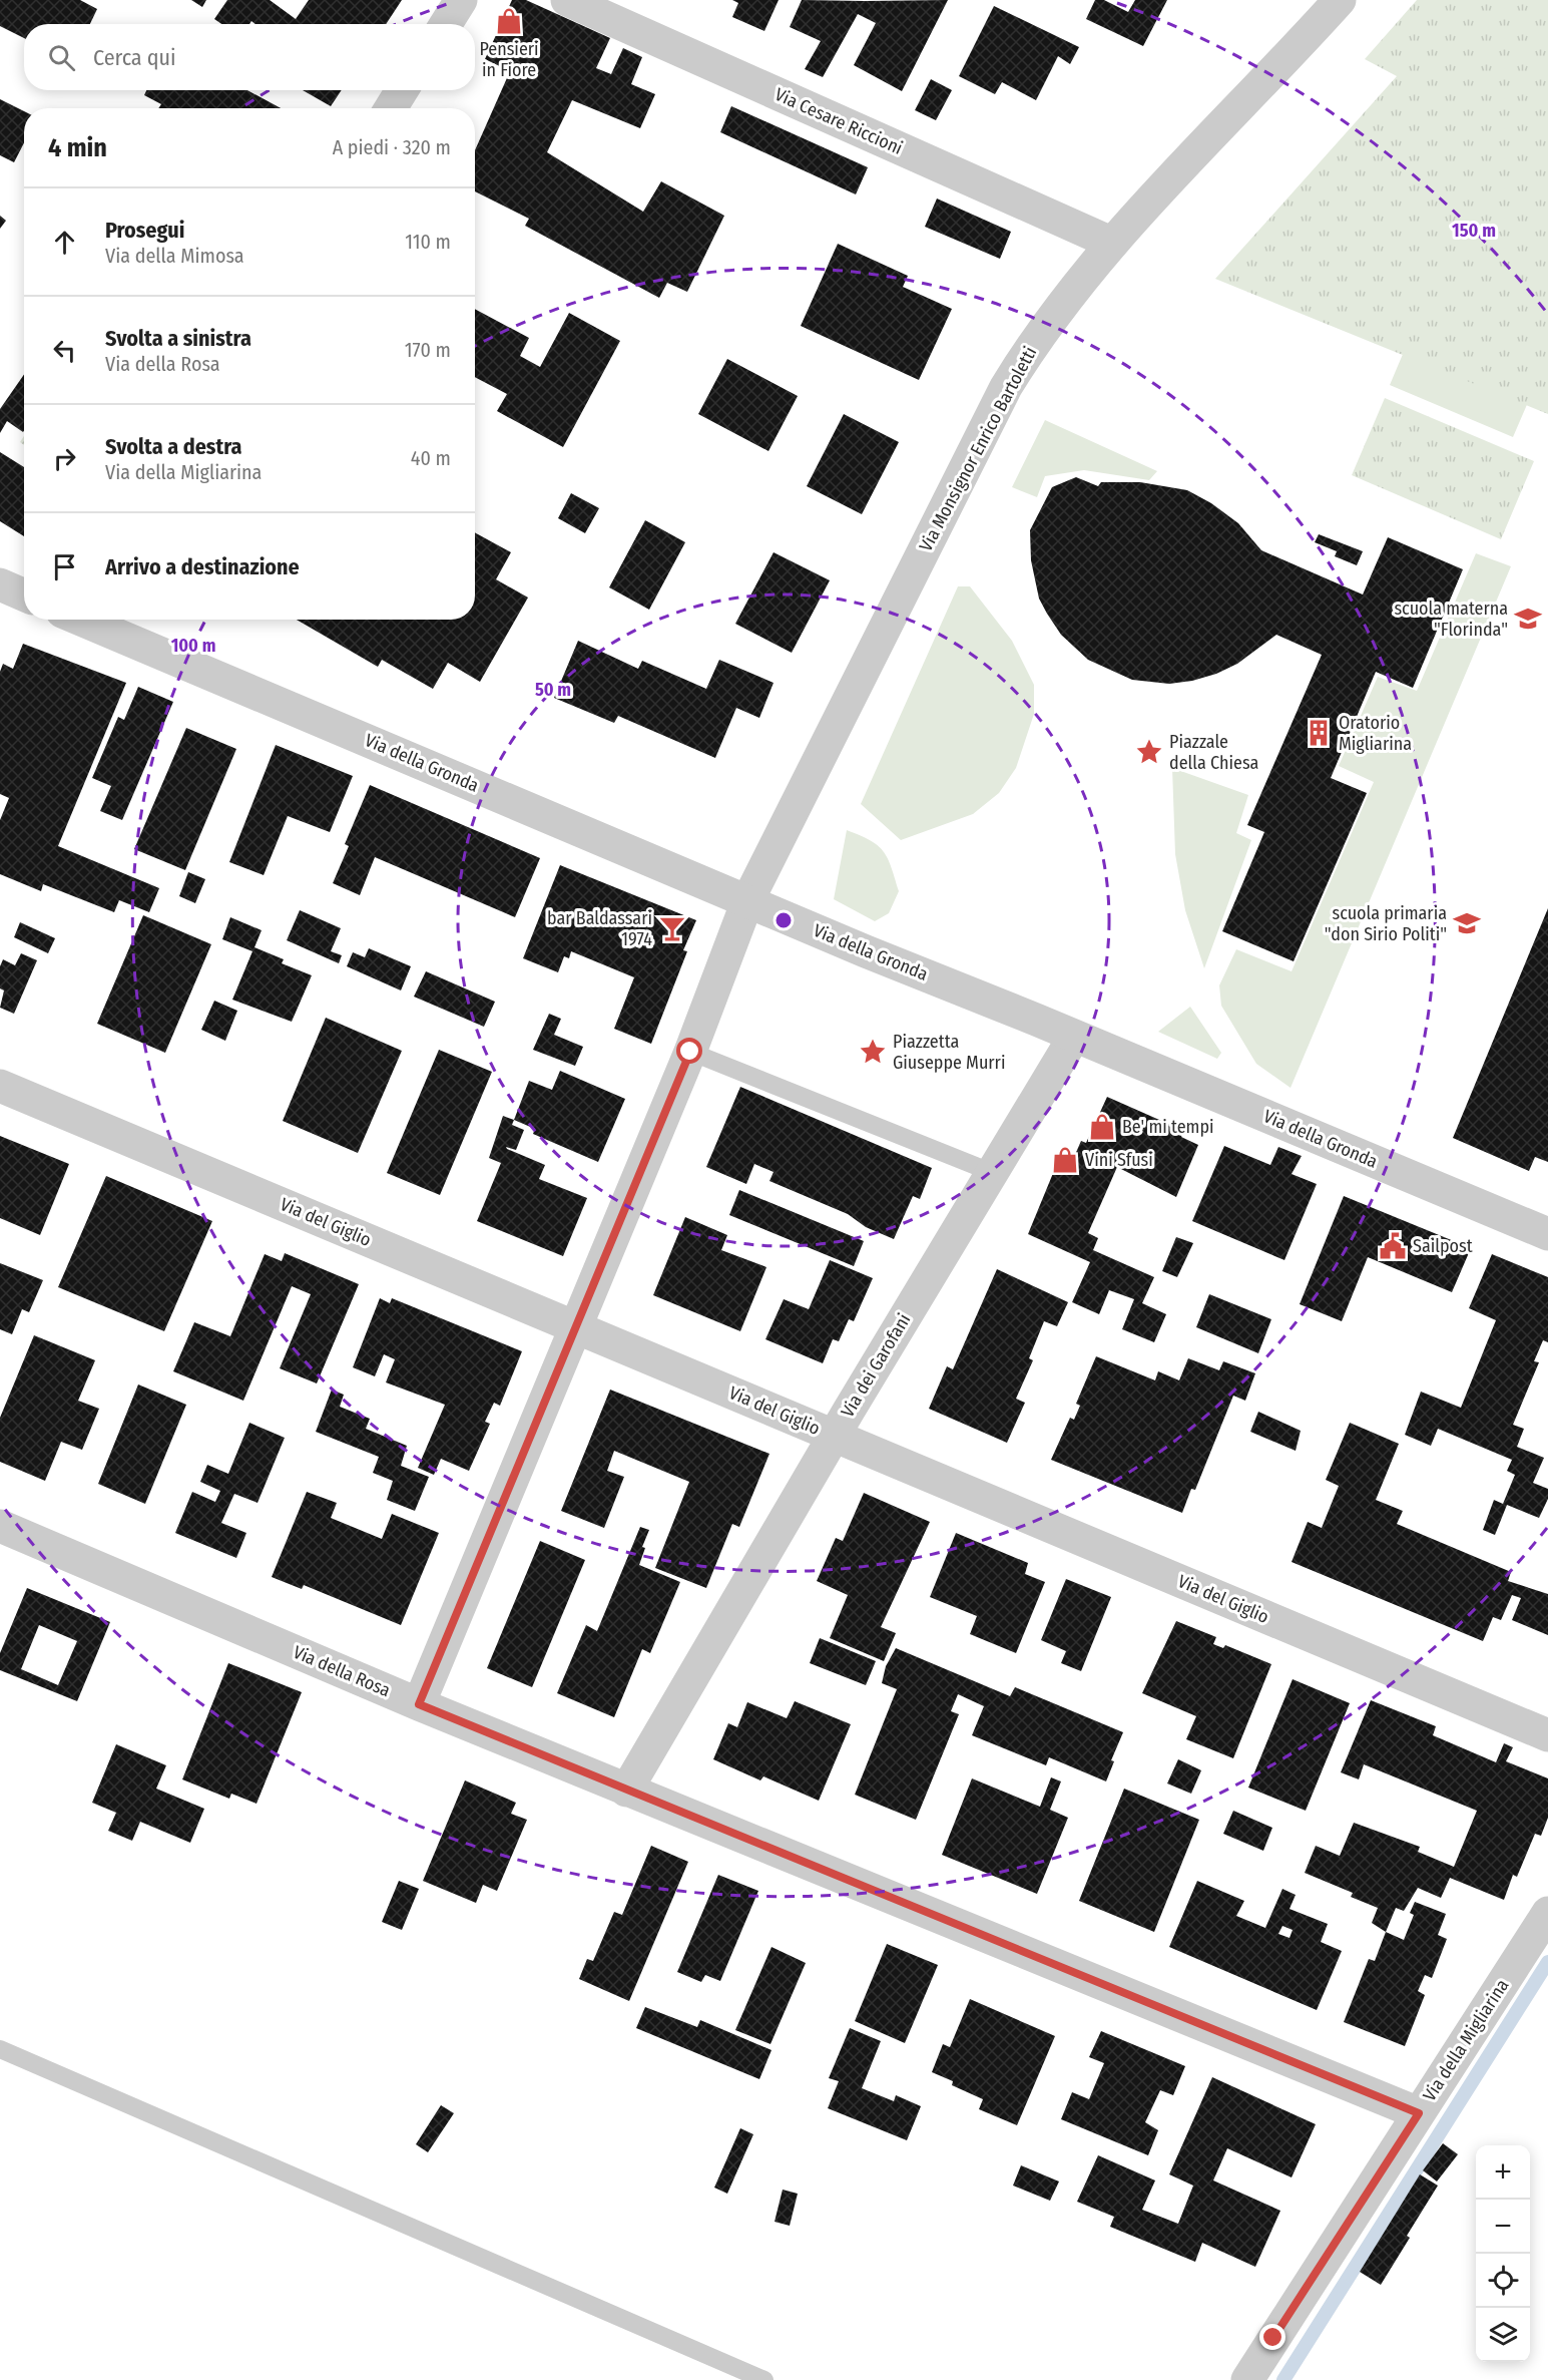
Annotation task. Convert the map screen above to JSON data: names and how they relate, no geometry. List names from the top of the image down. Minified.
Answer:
{"streets":{"street":["Via Cesare Riccioni","Via Monsignor Enrico Bartoletti","Via della Gronda","Via del Giglio","Via dei Garofani","Via della Rosa","Via della Migliarina"]},"crossings":[["Via Cesare Riccioni","Via Monsignor Enrico Bartoletti"],["Via Monsignor Enrico Bartoletti","Via della Gronda"],["Via Monsignor Enrico Bartoletti","Via del Giglio"],["Via Monsignor Enrico Bartoletti","Via della Rosa"],["Via della Gronda","Via dei Garofani"],["Via del Giglio","Via dei Garofani"],["Via dei Garofani","Via della Rosa"],["Via della Rosa","Via della Migliarina"]],"places":{"shop":["Pensieri in Fiore","Be' mi tempi","Vini Sfusi"],"school or university":["scuola materna \"Florinda\"","scuola primaria \"don Sirio Politi\""],"building":["Oratorio Migliarina"],"place":["Piazzale della Chiesa","Piazzetta Giuseppe Murri"],"bar":["bar Baldassari 1974"],"public building":["Sailpost"]},"page":{"search":"Cerca qui","heading":["4 min","A piedi · 320 m"],"list":[["Prosegui","Via della Mimosa","110 m"],["Svolta a sinistra","Via della Rosa","170 m"],["Svolta a destra","Via della Migliarina","40 m"],"Arrivo a destinazione"],"map_buttons":["+","−"]},"rings":["150 m","100 m","50 m"]}
